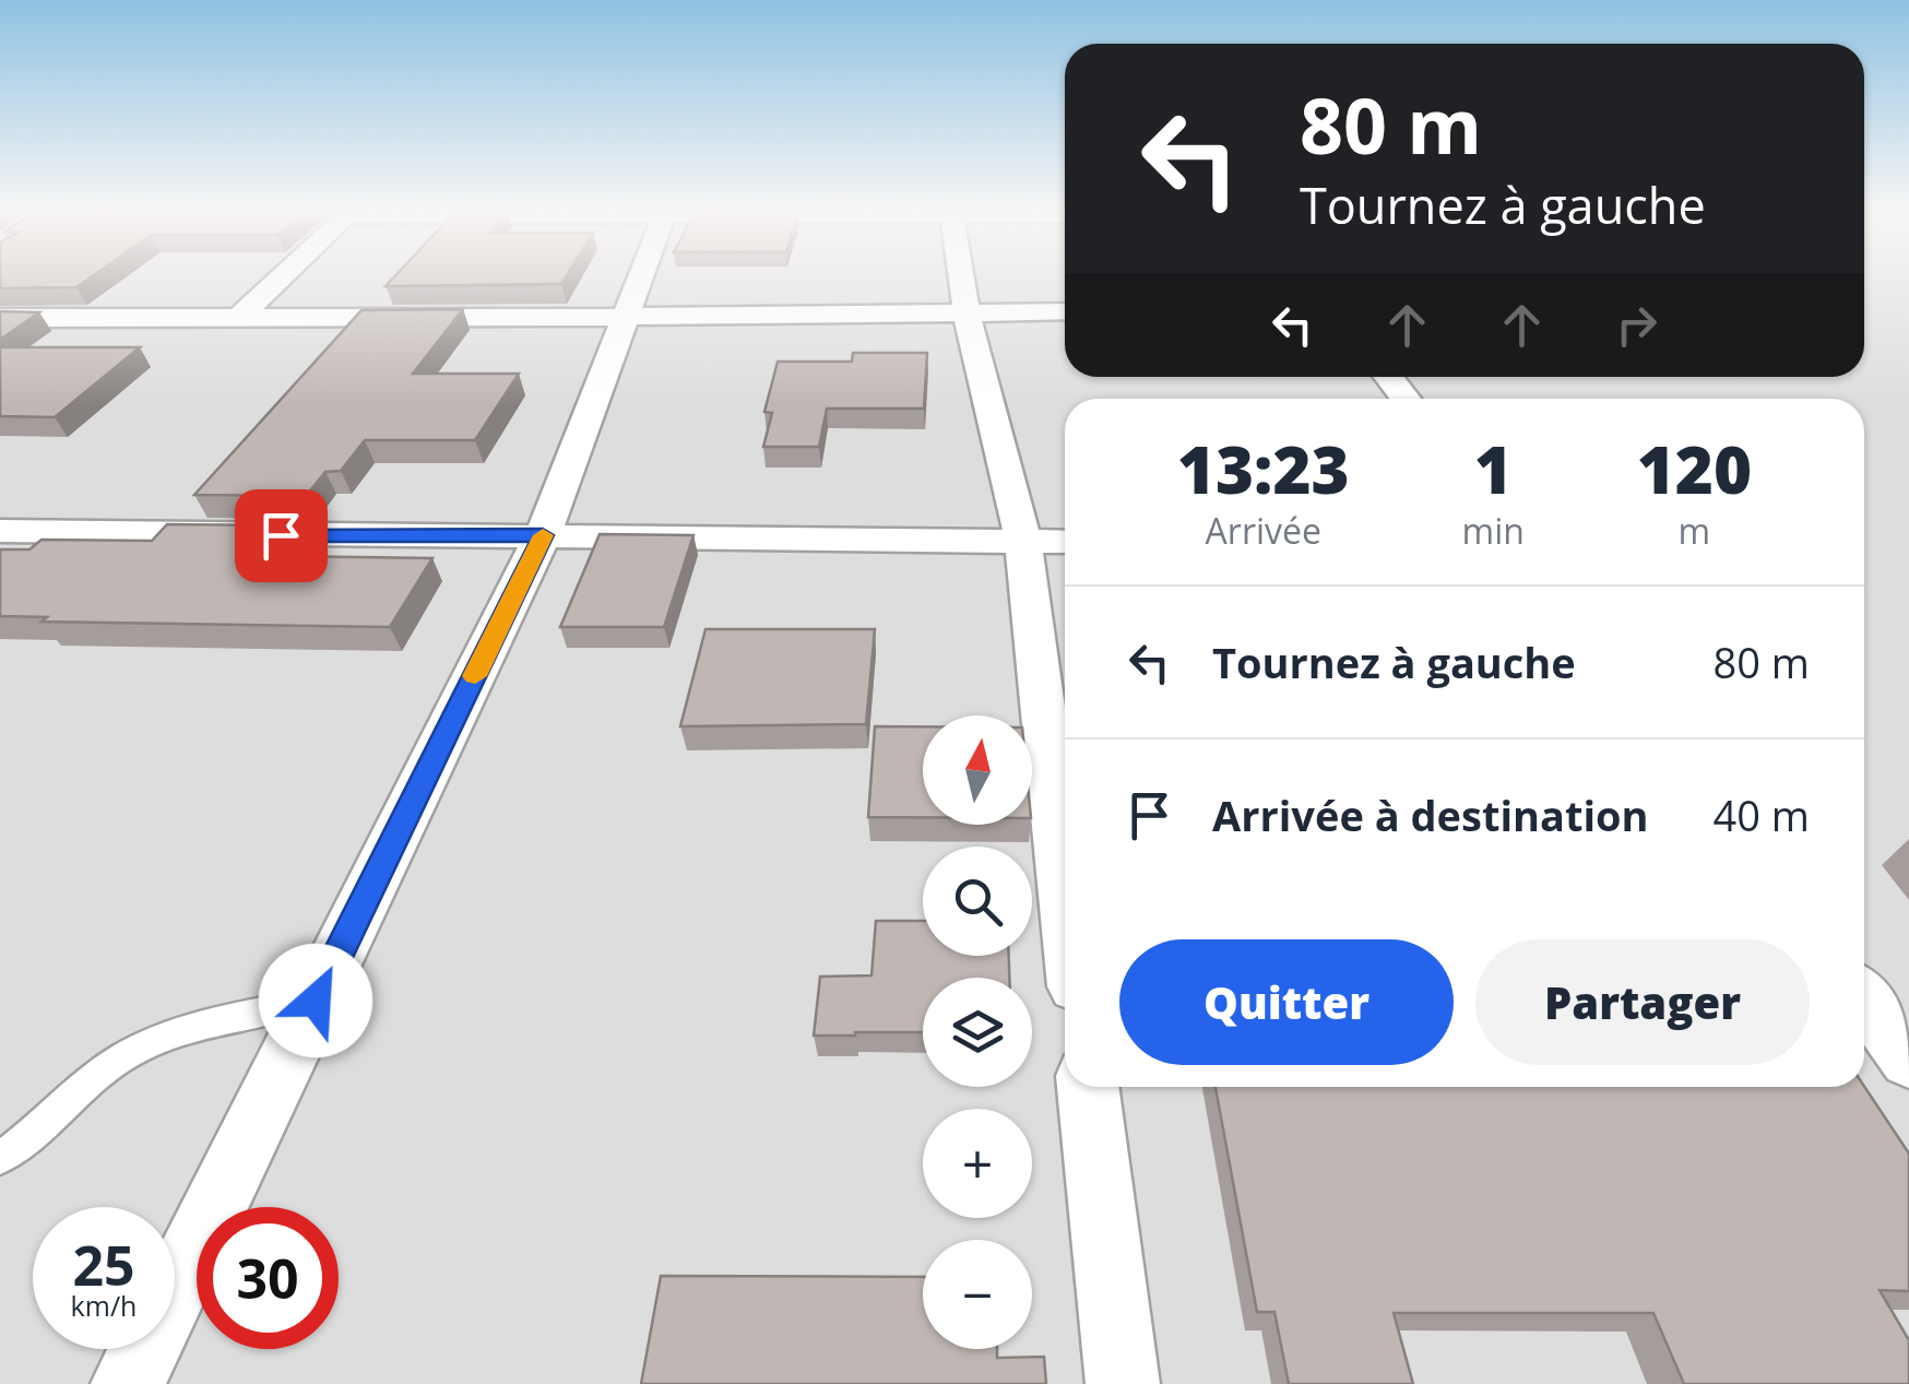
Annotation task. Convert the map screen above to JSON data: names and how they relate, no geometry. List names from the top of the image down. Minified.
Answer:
{"north":"top","page":{"turn":["80 m","Tournez à gauche"],"eta":["13:23","Arrivée","1","min","120","m"],"list":[{"name":"Tournez à gauche","value":"80 m"},{"name":"Arrivée à destination","value":"40 m"}],"map_buttons":["+","−"],"buttons":["Quitter","Partager"],"speed":"25 km/h","limit":"30"}}
